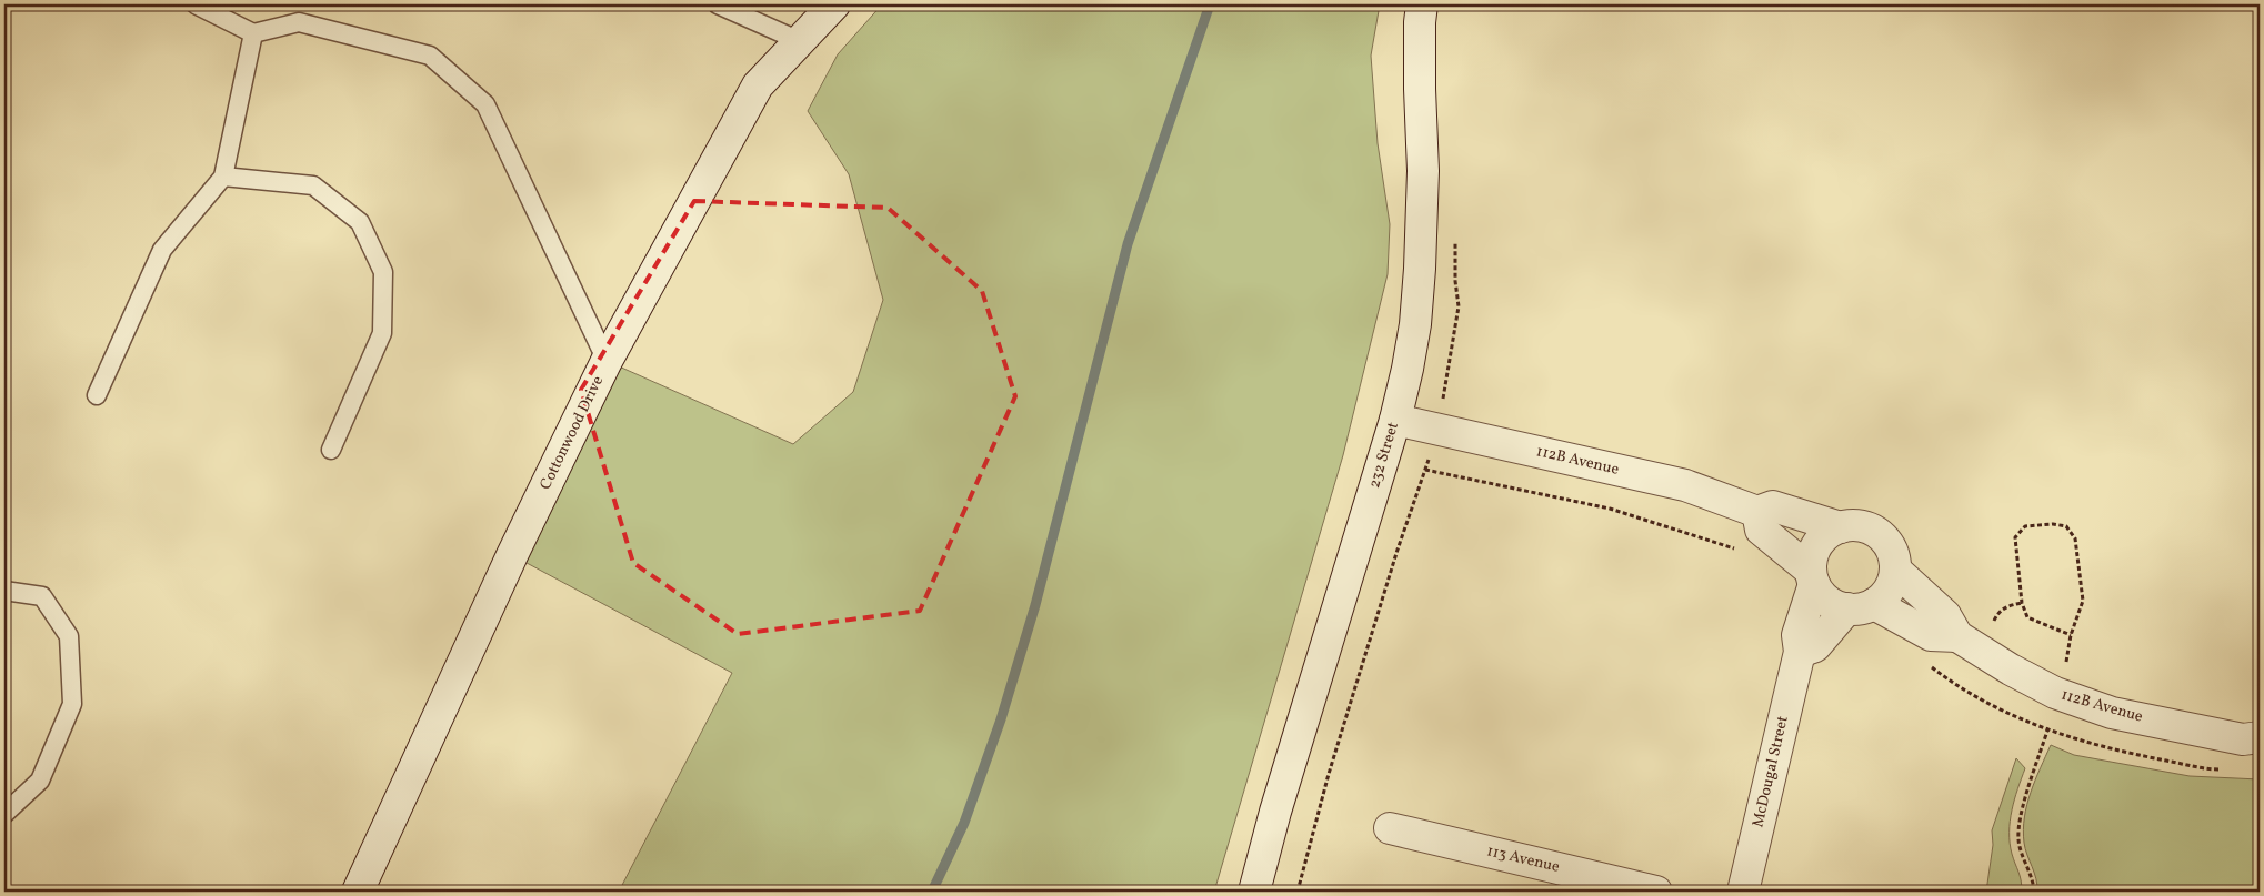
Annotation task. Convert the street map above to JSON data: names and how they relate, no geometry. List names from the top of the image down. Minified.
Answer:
{"streets":{"street":["Cottonwood Drive","232 Street","112B Avenue","McDougal Street","113 Avenue"]},"crossings":[["232 Street","112B Avenue"],["112B Avenue","McDougal Street"]]}
